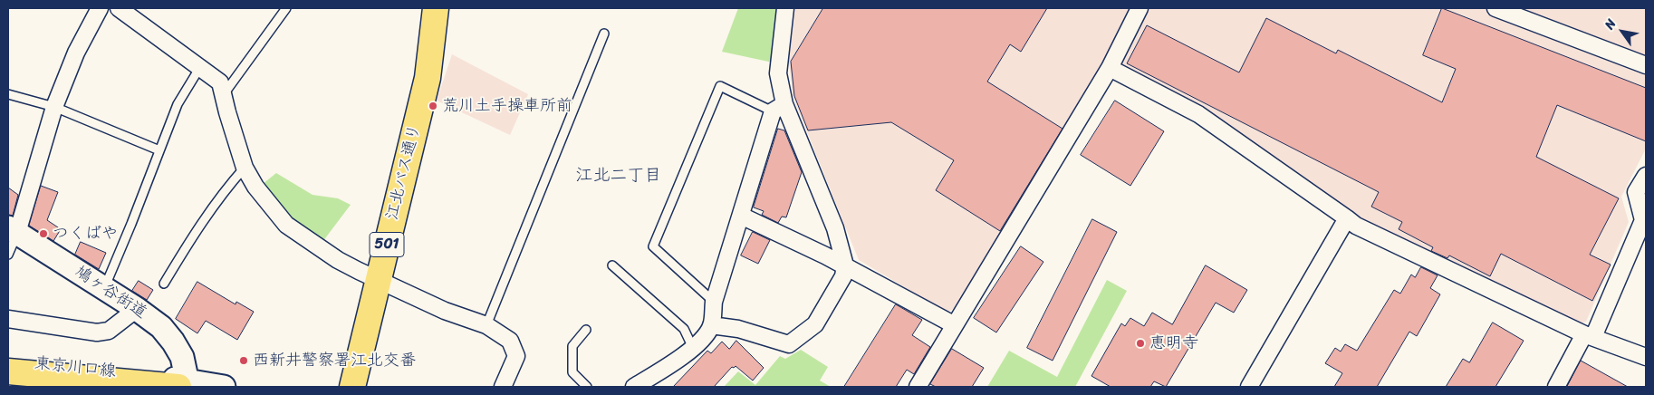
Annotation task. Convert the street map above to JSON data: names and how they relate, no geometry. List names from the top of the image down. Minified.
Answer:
{"streets":{"main road":["江北バス通り","501","鳩ヶ谷街道","東京川口線"]},"crossings":[["鳩ヶ谷街道","東京川口線"]],"districts":["江北二丁目"],"places":["荒川土手操車所前","つくばや","恵明寺","西新井警察署江北交番"],"north":"top left"}
